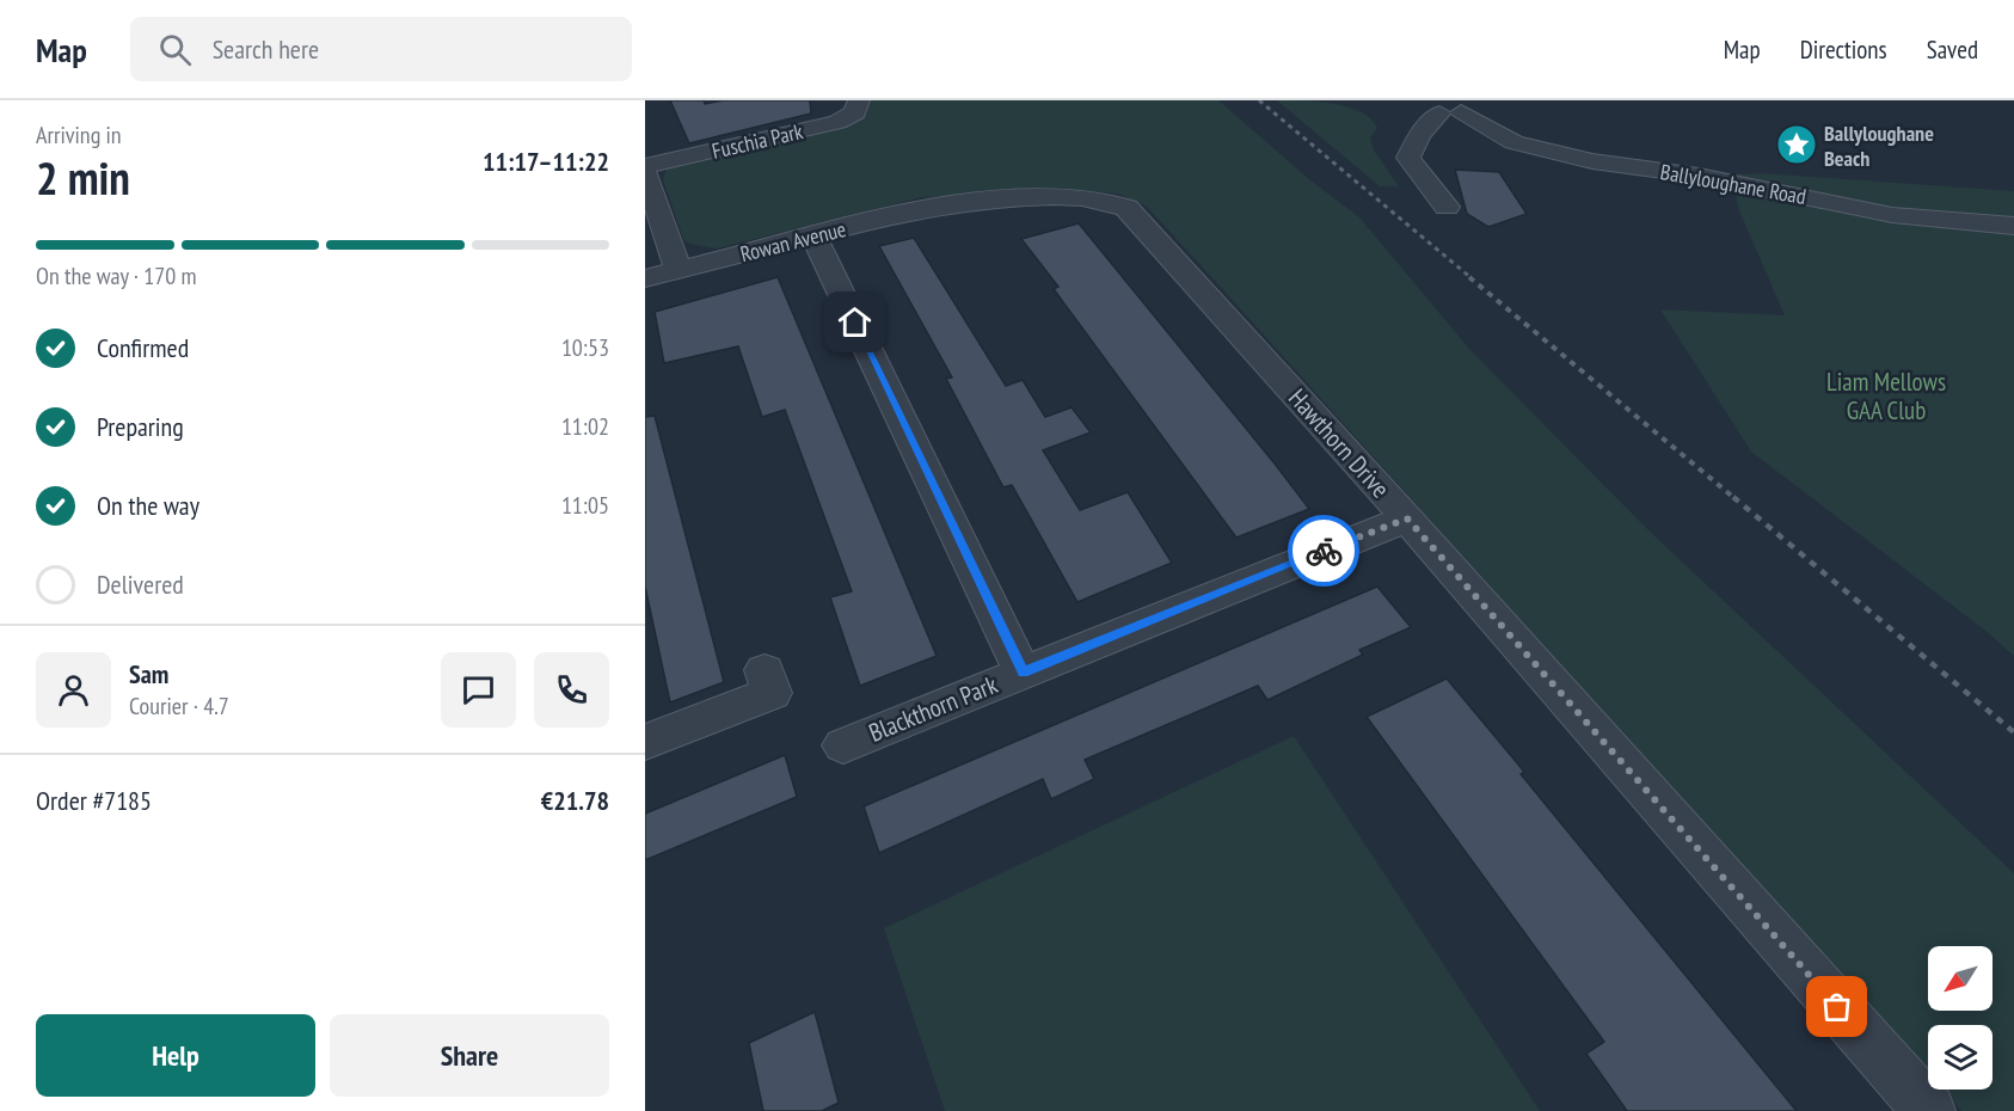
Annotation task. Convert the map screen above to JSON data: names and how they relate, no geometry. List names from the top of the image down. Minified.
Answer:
{"streets":{"street":["Fuschia Park","Ballyloughane Road","Rowan Avenue","Hawthorn Drive","Blackthorn Park"]},"crossings":[["Rowan Avenue","Hawthorn Drive"],["Rowan Avenue","Blackthorn Park"],["Hawthorn Drive","Blackthorn Park"]],"parks":["Liam Mellows GAA Club"],"places":{"place":["Ballyloughane Beach"]},"north":"bottom left","page":{"header":"Map","search":"Search here","nav":["Map","Directions","Saved"],"heading":["2 min","Arriving in","11:17–11:22"],"panel":["Sam","Courier · 4.7","Order #7185","€21.78"],"bar":"On the way · 170 m","list":[["Confirmed","10:53"],["Preparing","11:02"],["On the way","11:05"],"Delivered"],"buttons":["Help","Share"]}}
